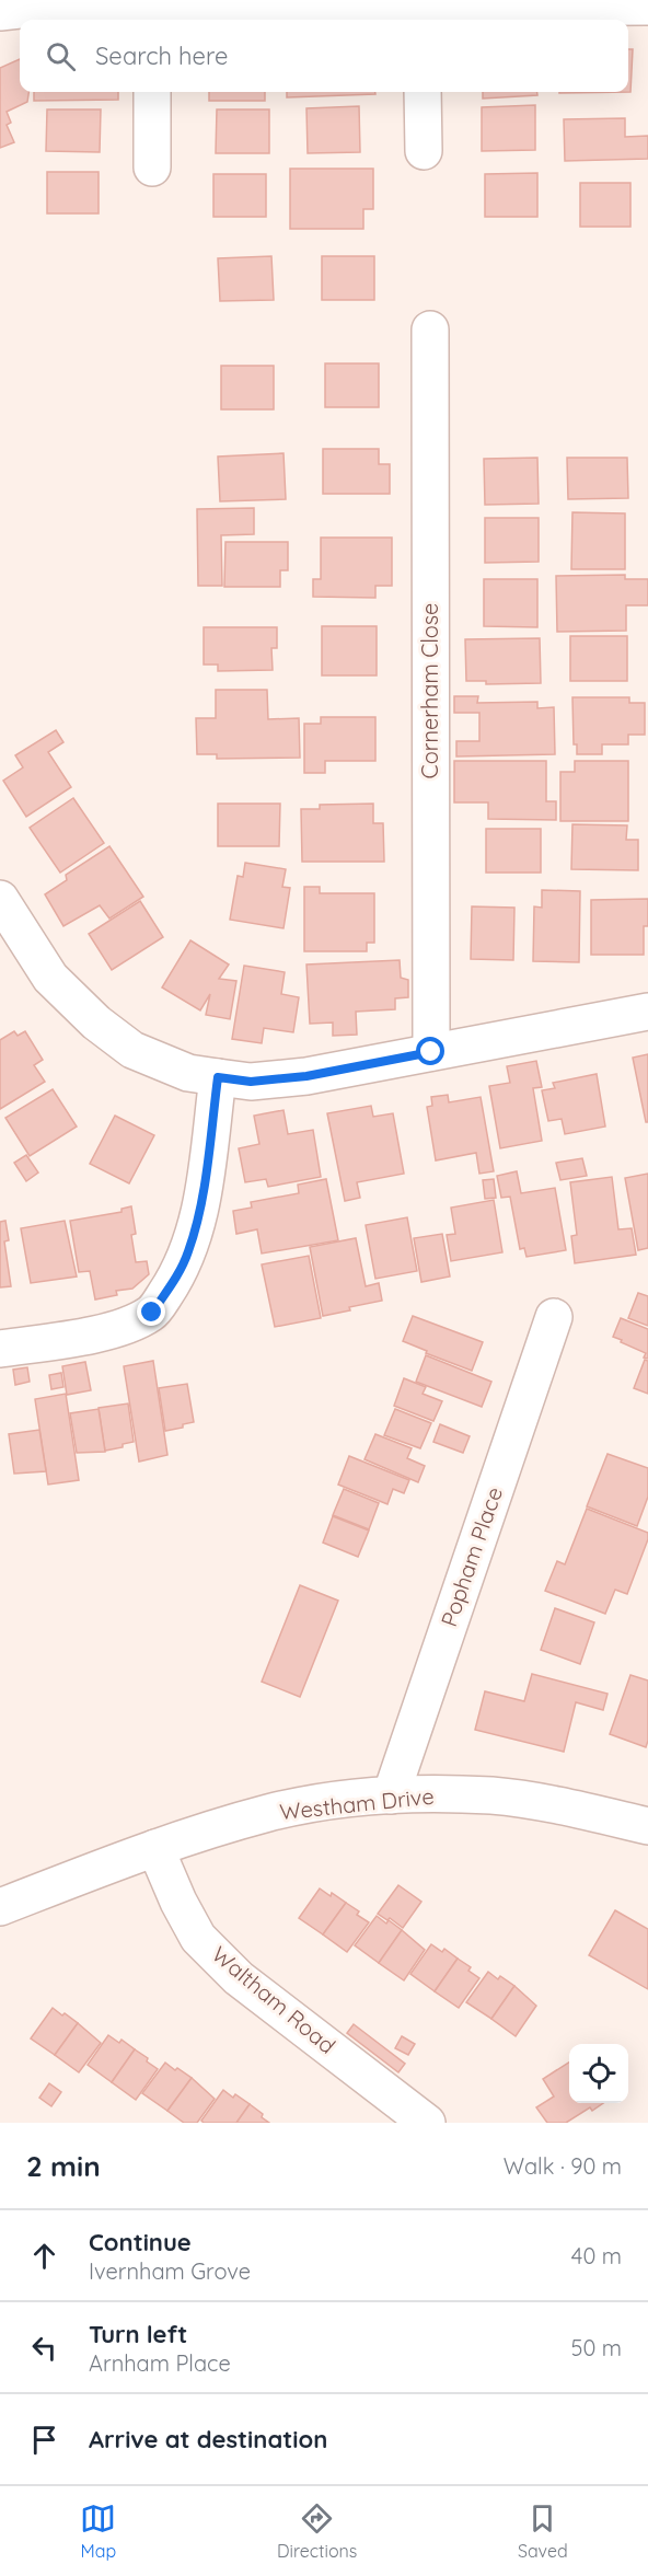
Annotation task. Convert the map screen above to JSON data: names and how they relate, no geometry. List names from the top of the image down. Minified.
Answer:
{"streets":{"street":["Cornerham Close","Popham Place","Westham Drive","Waltham Road"]},"crossings":[["Popham Place","Westham Drive"],["Westham Drive","Waltham Road"]],"page":{"search":"Search here","heading":["2 min","Walk · 90 m"],"list":[["Continue","Ivernham Grove","40 m"],["Turn left","Arnham Place","50 m"],"Arrive at destination"],"nav":["Map","Directions","Saved"]}}
